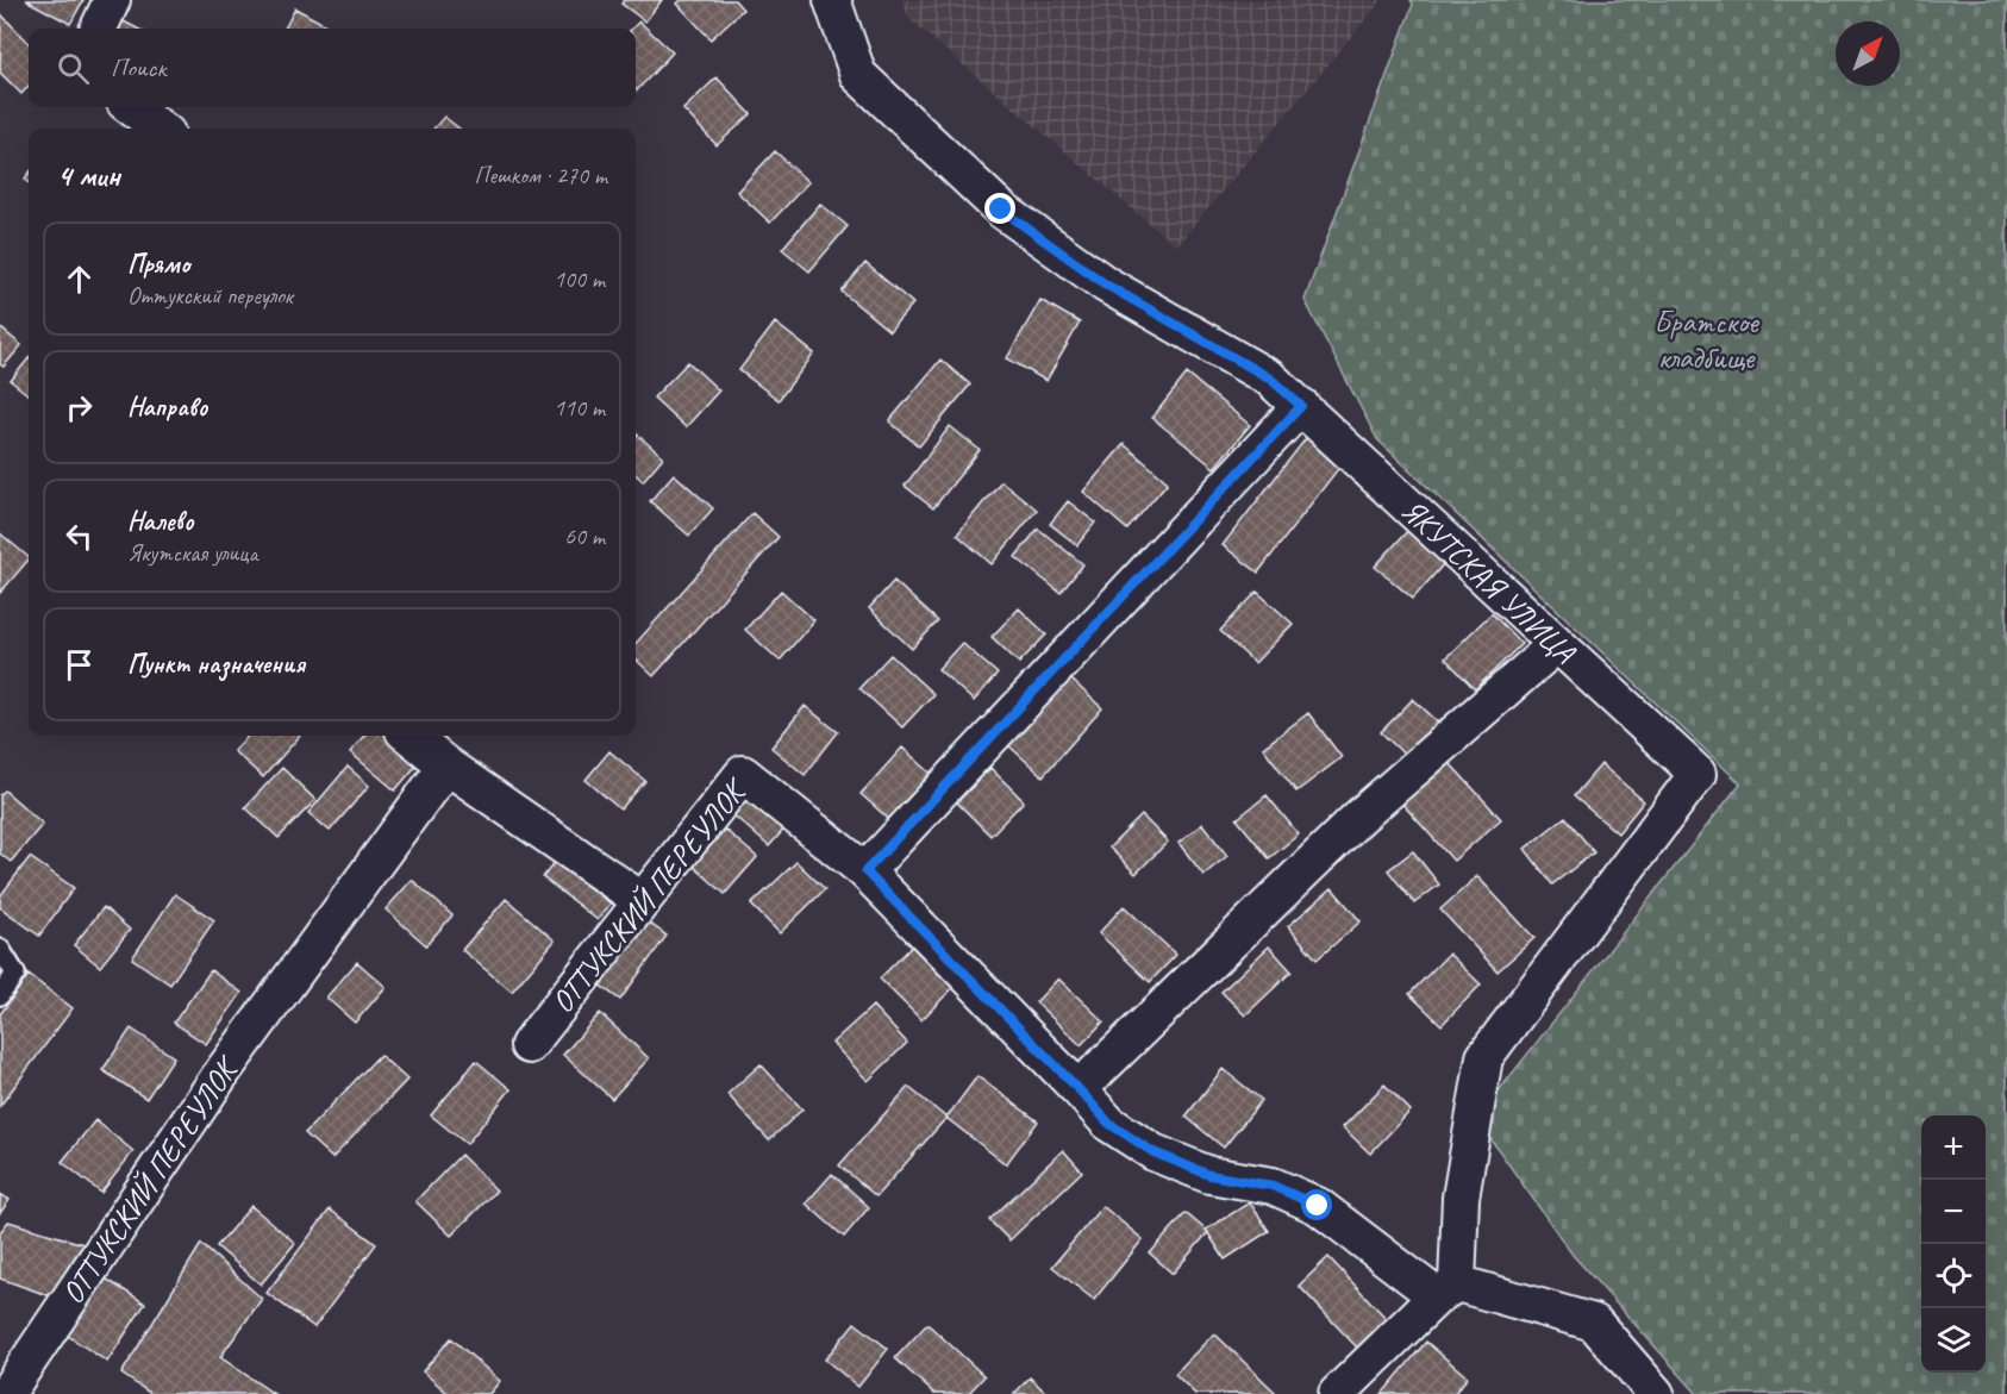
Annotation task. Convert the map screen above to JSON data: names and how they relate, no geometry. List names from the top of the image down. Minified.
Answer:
{"streets":{"street":["ЯКУТСКАЯ УЛИЦА","ОТТУКСКИЙ ПЕРЕУЛОК"]},"crossings":[["ЯКУТСКАЯ УЛИЦА","ОТТУКСКИЙ ПЕРЕУЛОК"]],"parks":["Братское кладбище"],"north":"top right","page":{"search":"Поиск","heading":["4 мин","Пешком · 270 m"],"list":[["Прямо","Оттукский переулок","100 m"],["Направо","110 m"],["Налево","Якутская улица","60 m"],"Пункт назначения"],"map_buttons":["+","−"]}}
